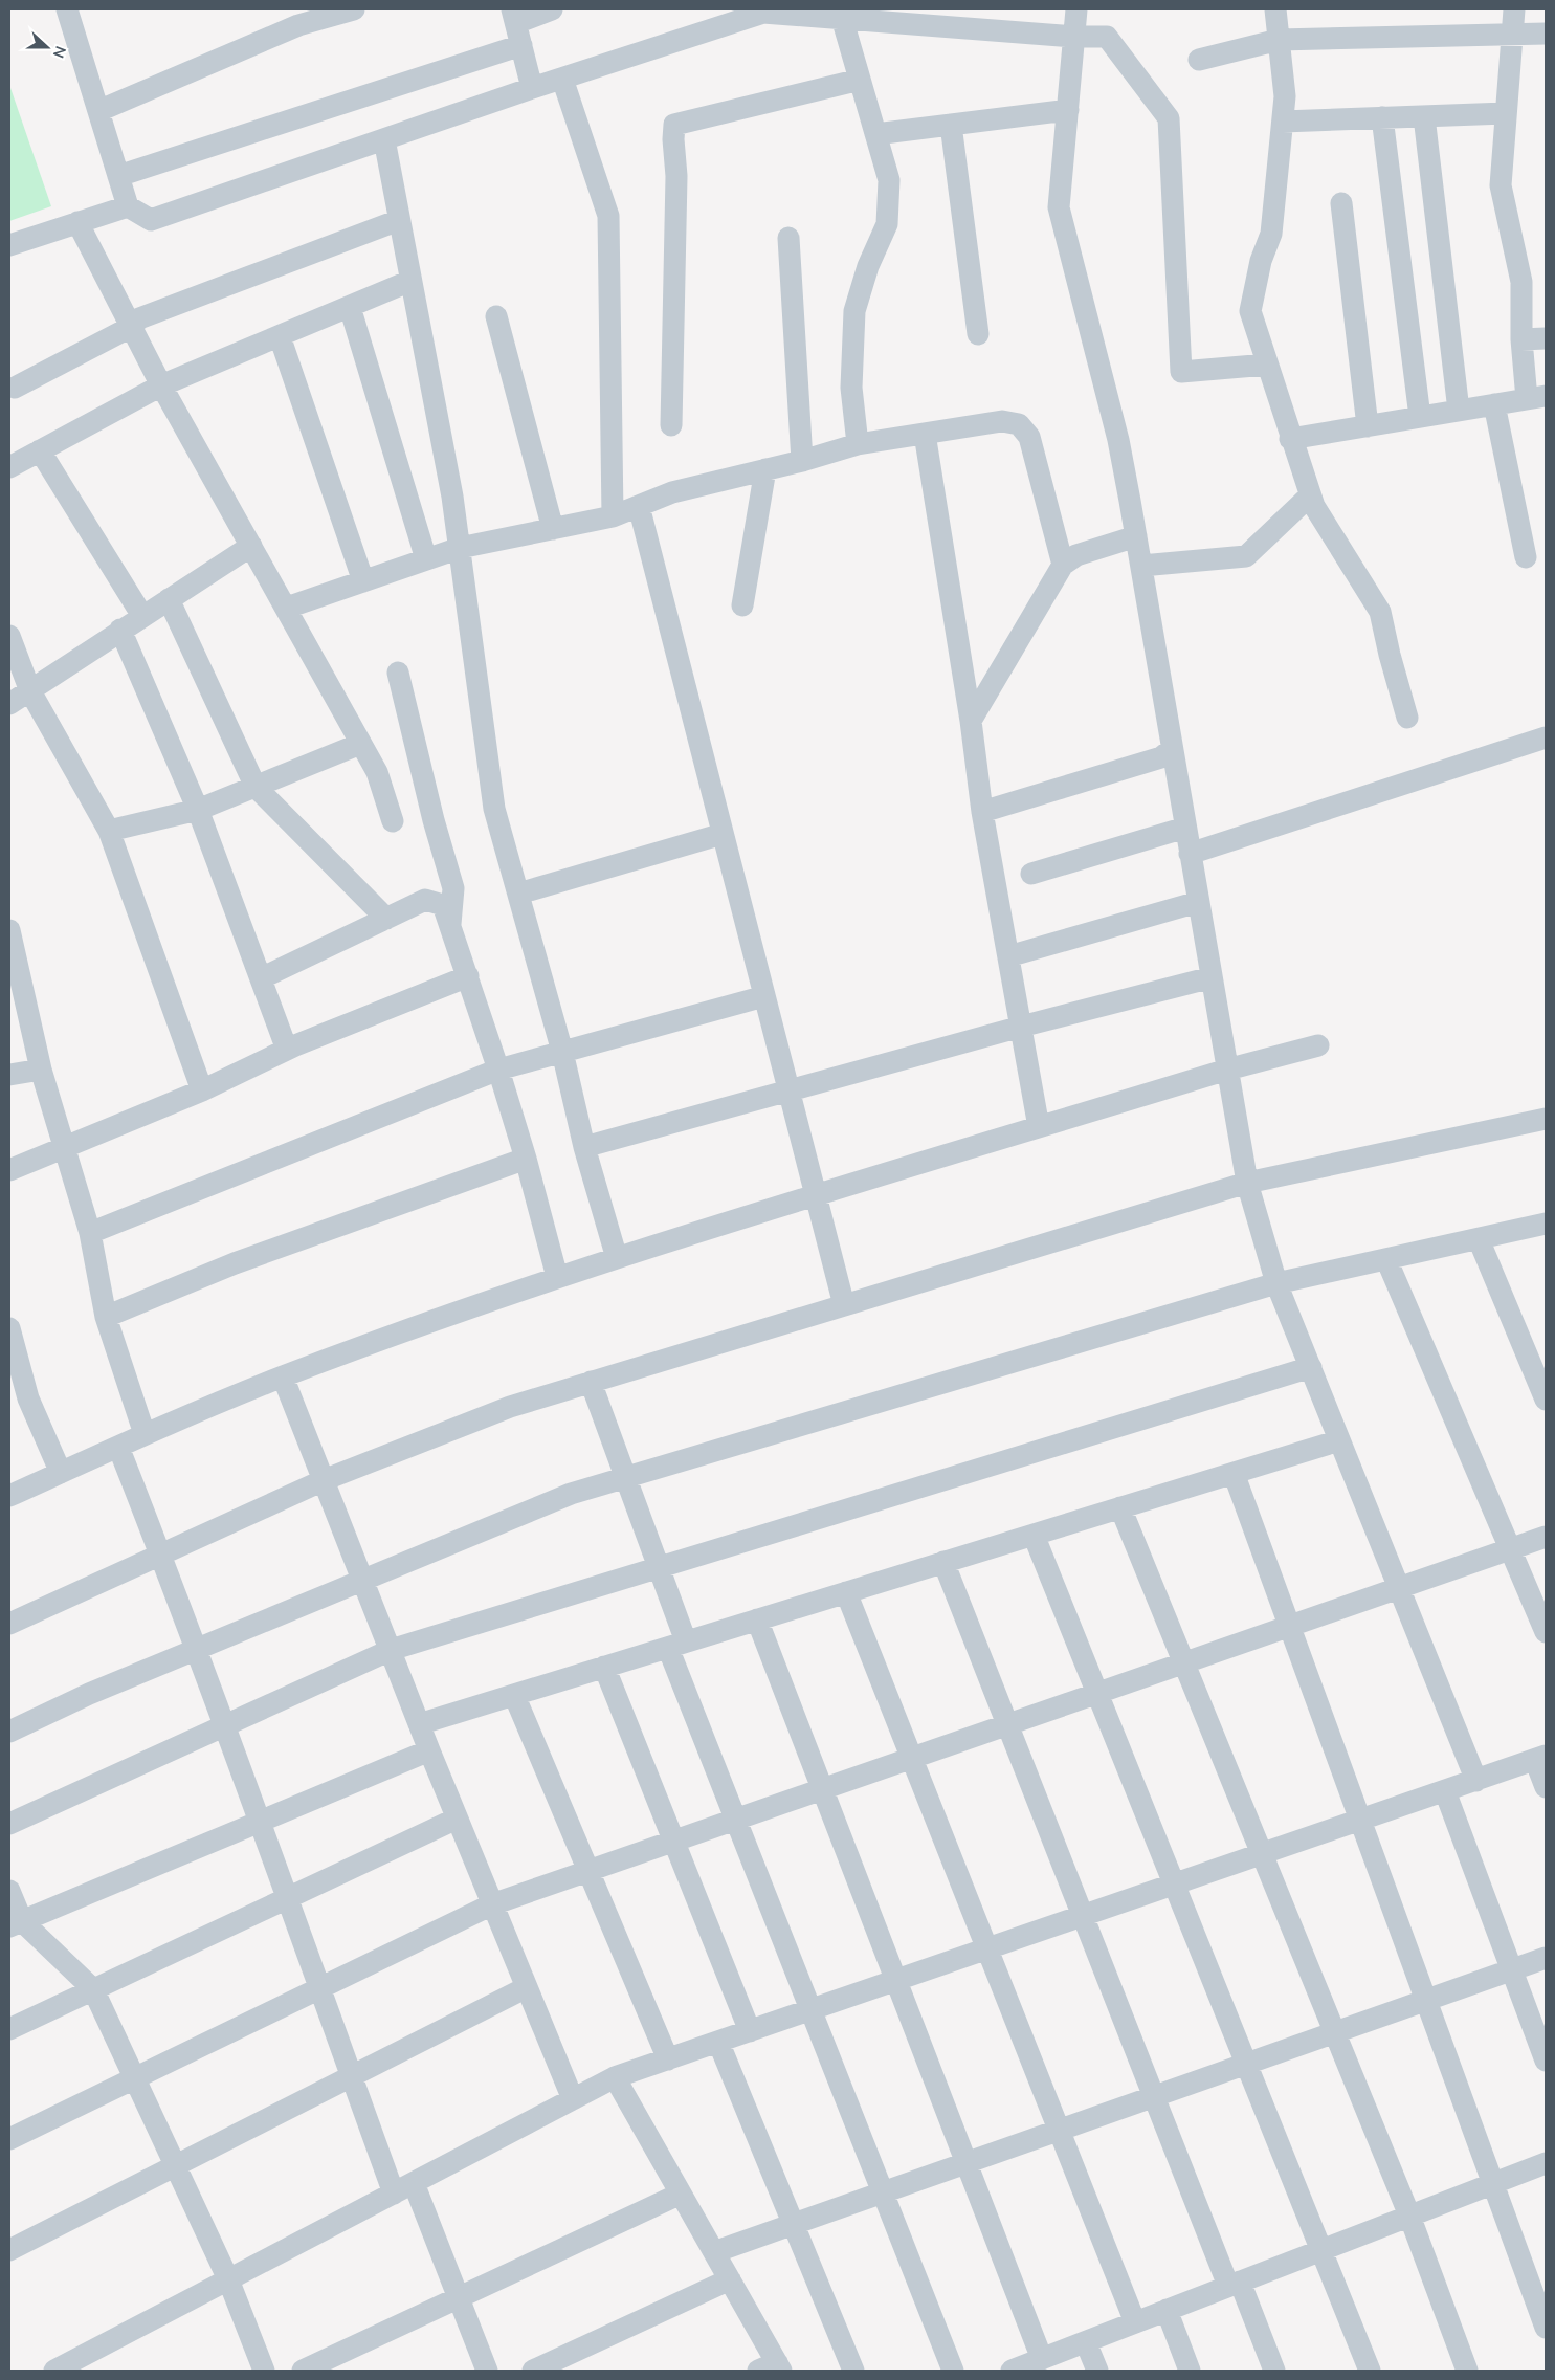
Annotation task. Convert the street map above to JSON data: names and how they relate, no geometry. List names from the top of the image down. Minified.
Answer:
{"north":"right"}
